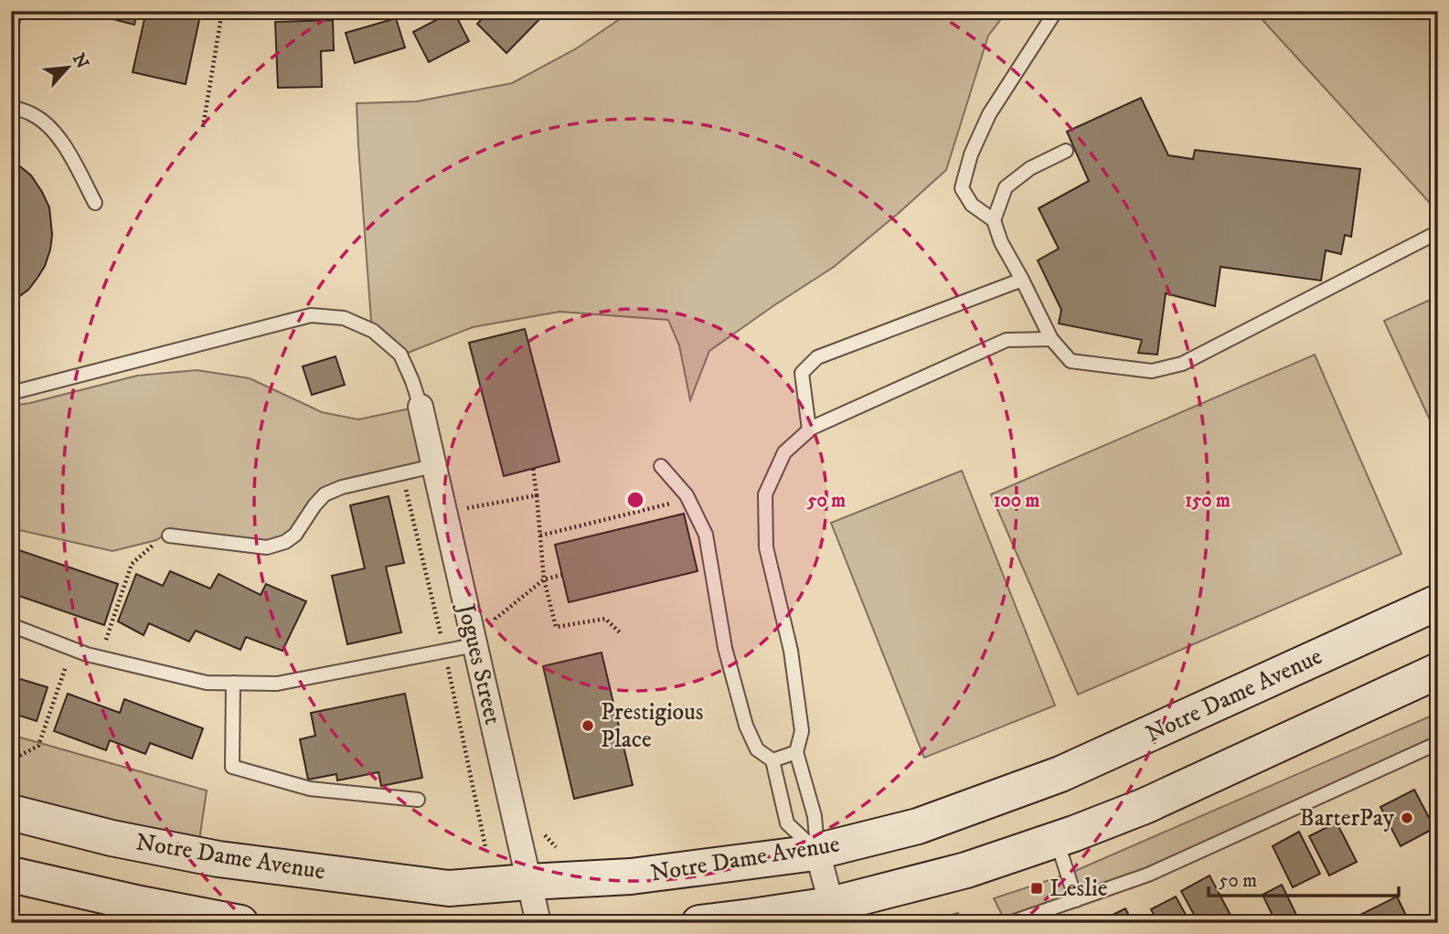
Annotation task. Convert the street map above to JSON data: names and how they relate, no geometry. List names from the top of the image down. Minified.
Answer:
{"streets":{"main road":["Notre Dame Avenue"],"street":["Jogues Street"]},"crossings":[["Jogues Street","Notre Dame Avenue"]],"places":{"other":["Prestigious Place","BarterPay"],"transit":["Leslie"]},"scale_bar":"50 m","north":"top right","rings":["50 m","100 m","150 m"]}
